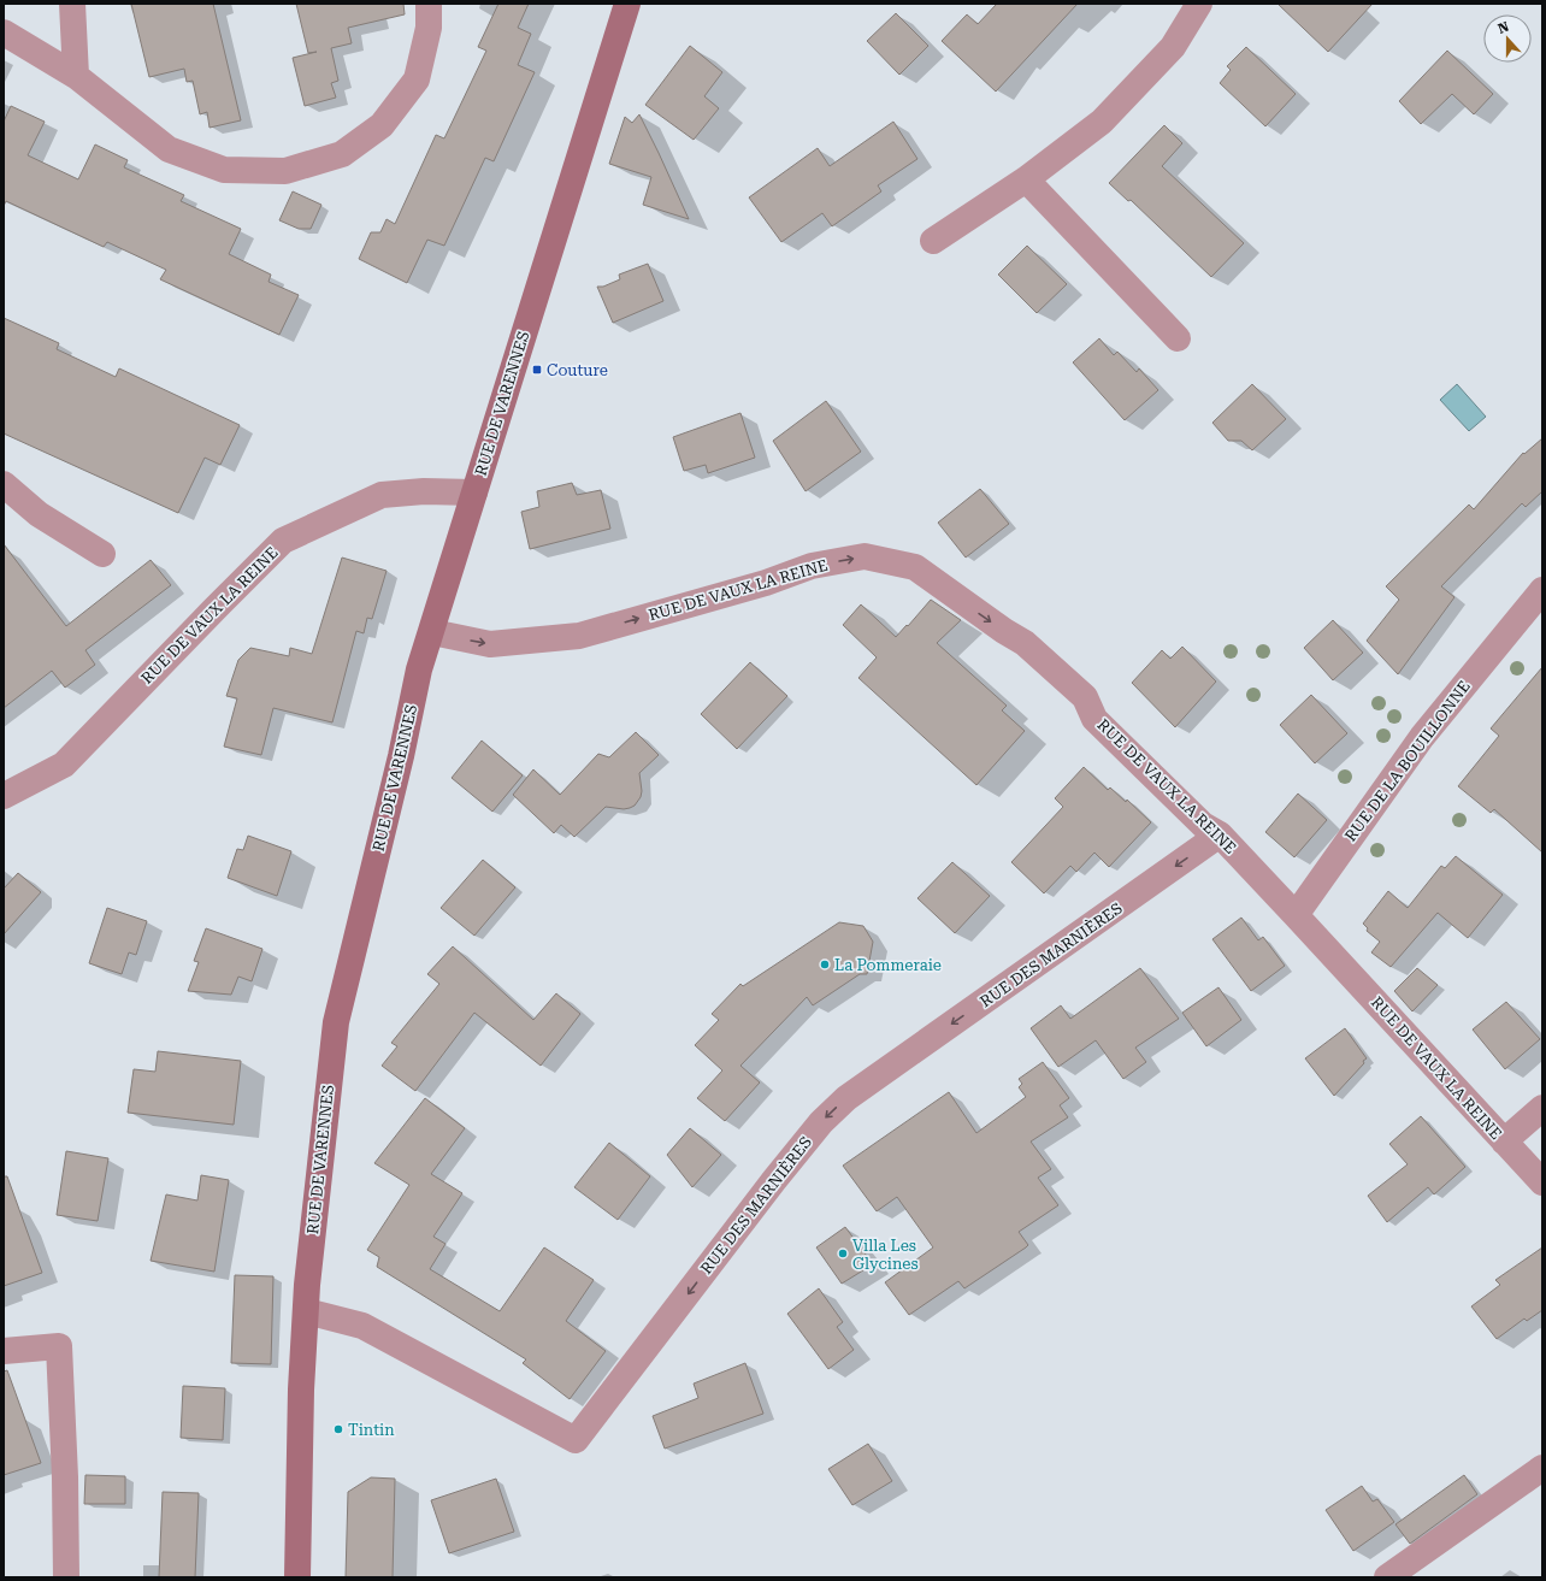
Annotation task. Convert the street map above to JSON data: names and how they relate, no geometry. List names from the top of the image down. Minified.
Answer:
{"streets":{"street":["RUE DE VARENNES","RUE DE VAUX LA REINE","RUE DE LA BOUILLONNE","RUE DES MARNIÈRES"]},"crossings":[["RUE DE VARENNES","RUE DE VAUX LA REINE"],["RUE DE VARENNES","RUE DES MARNIÈRES"],["RUE DE VAUX LA REINE","RUE DE LA BOUILLONNE"],["RUE DE VAUX LA REINE","RUE DES MARNIÈRES"]],"one_way":["RUE DE VAUX LA REINE","RUE DES MARNIÈRES"],"places":{"transit":["Couture"],"other":["La Pommeraie","Villa Les Glycines","Tintin"]},"north":"top"}
